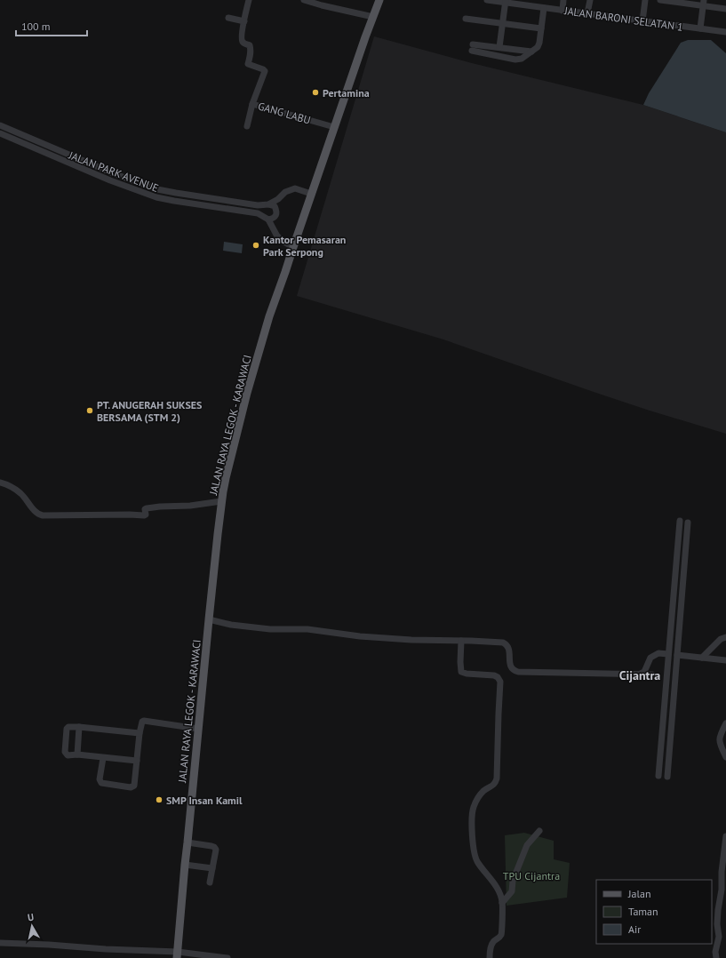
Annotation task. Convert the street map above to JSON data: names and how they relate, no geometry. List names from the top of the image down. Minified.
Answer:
{"streets":{"main road":["JALAN RAYA LEGOK - KARAWACI"],"street":["JALAN BARONI SELATAN 1","GANG LABU","JALAN PARK AVENUE"]},"crossings":[["GANG LABU","JALAN RAYA LEGOK - KARAWACI"]],"districts":["Cijantra"],"parks":["TPU Cijantra"],"places":["Pertamina","Kantor Pemasaran Park Serpong","PT. ANUGERAH SUKSES BERSAMA (STM 2)","SMP Insan Kamil"],"legend":["Jalan","Taman","Air"],"scale_bar":"100 m","north":"top"}
